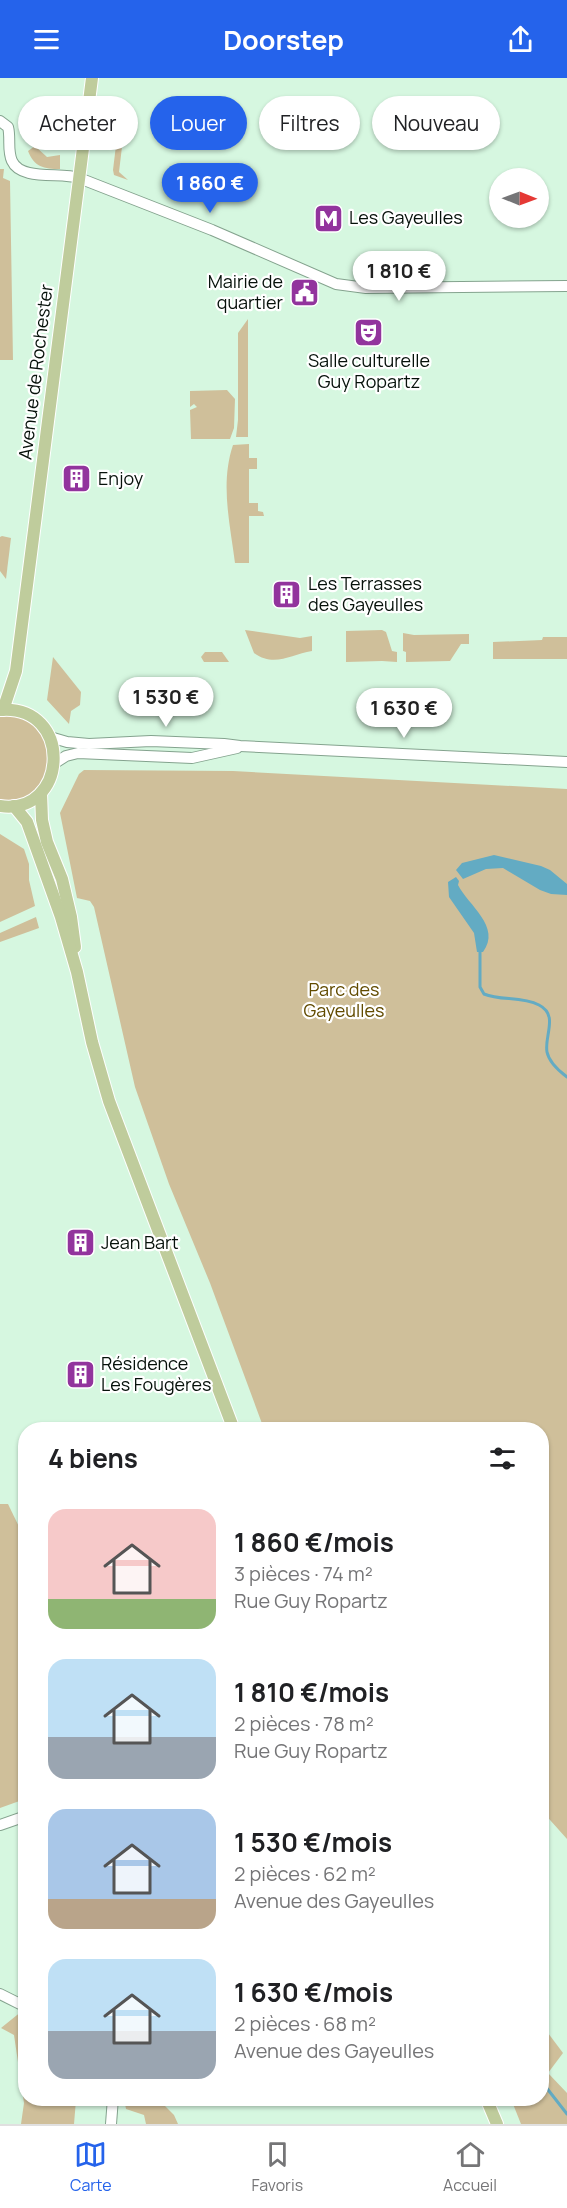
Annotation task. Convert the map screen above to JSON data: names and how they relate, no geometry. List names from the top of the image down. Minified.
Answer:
{"streets":{"main road":["Avenue de Rochester"]},"parks":["Parc des Gayeulles"],"places":{"metro station":["Les Gayeulles"],"public building":["Mairie de quartier"],"theatre":["Salle culturelle Guy Ropartz"],"building":["Enjoy","Les Terrasses des Gayeulles","Jean Bart","Résidence Les Fougères"]},"north":"right","page":{"header":"Doorstep","chip":["Acheter","Louer","Filtres","Nouveau"],"price":["1 860 €","1 810 €","1 530 €","1 630 €"],"heading":"4 biens","list":[{"name":"1 860 €/mois","note":"3 pièces · 74 m² · Rue Guy Ropartz"},{"name":"1 810 €/mois","note":"2 pièces · 78 m² · Rue Guy Ropartz"},{"name":"1 530 €/mois","note":"2 pièces · 62 m² · Avenue des Gayeulles"},{"name":"1 630 €/mois","note":"2 pièces · 68 m² · Avenue des Gayeulles"}],"tabs":["Carte","Favoris","Accueil"]}}
